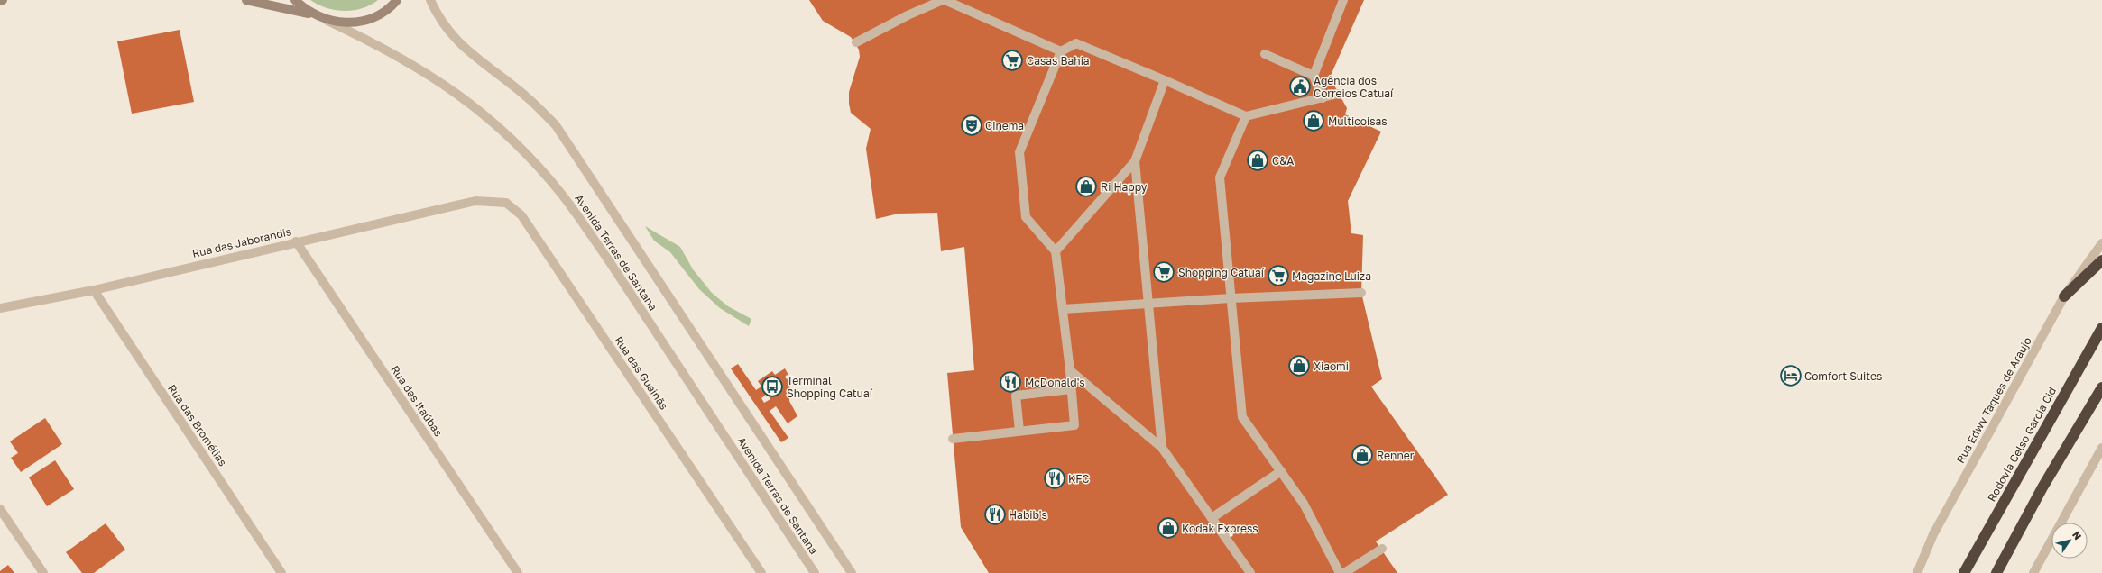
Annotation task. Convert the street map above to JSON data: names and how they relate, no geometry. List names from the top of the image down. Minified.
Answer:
{"streets":{"highway":["Rodovia Celso Garcia Cid"],"street":["Rua das Jaborandis","Avenida Terras de Santana","Rua das Guainãs","Rua Edwy Taques de Araujo","Rua das Itaúbas","Rua das Bromélias"]},"crossings":[["Rua das Jaborandis","Rua das Guainãs"],["Rua das Jaborandis","Rua das Itaúbas"],["Rua das Jaborandis","Rua das Bromélias"]],"places":{"supermarket":["Casas Bahia","Shopping Catuaí","Magazine Luiza"],"public building":["Agência dos Correios Catuaí"],"shop":["Multicoisas","C&A","Ri Happy","Xiaomi","Renner","Kodak Express"],"theatre":["Cinema"],"hotel":["Comfort Suites"],"restaurant":["McDonald's","KFC","Habib's"],"bus stop":["Terminal Shopping Catuaí"]},"north":"top right"}
